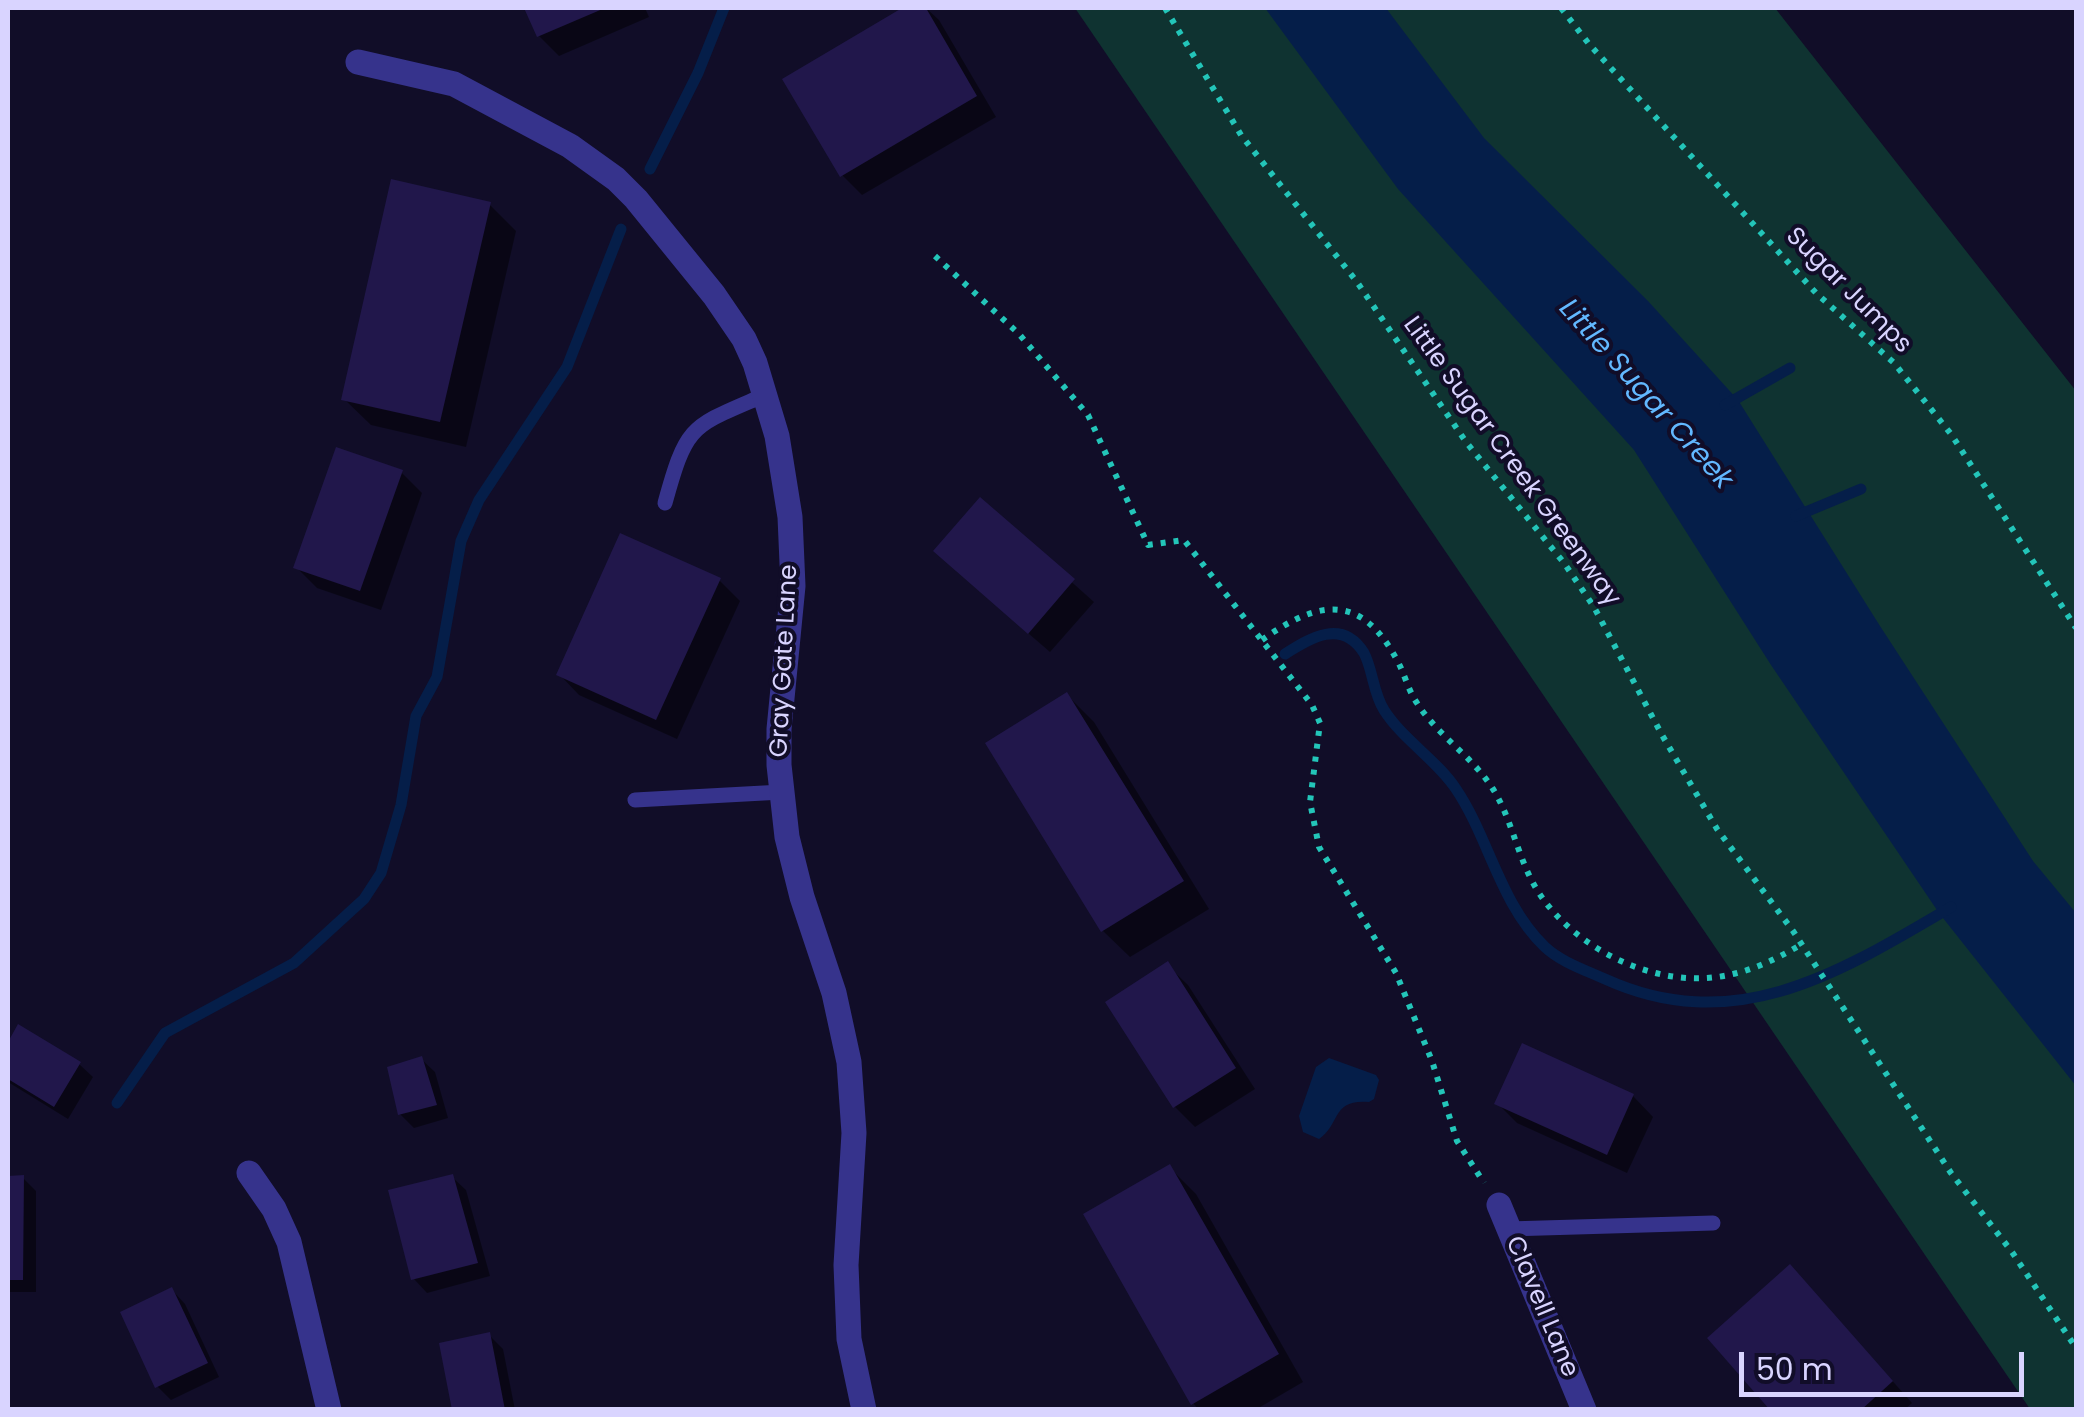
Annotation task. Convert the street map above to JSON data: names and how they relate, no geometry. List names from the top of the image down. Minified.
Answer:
{"streets":{"street":["Gray Gate Lane","Clavell Lane"],"path":["Sugar Jumps","Little Sugar Creek Greenway"]},"water":["Little Sugar Creek"],"scale_bar":"50 m"}
